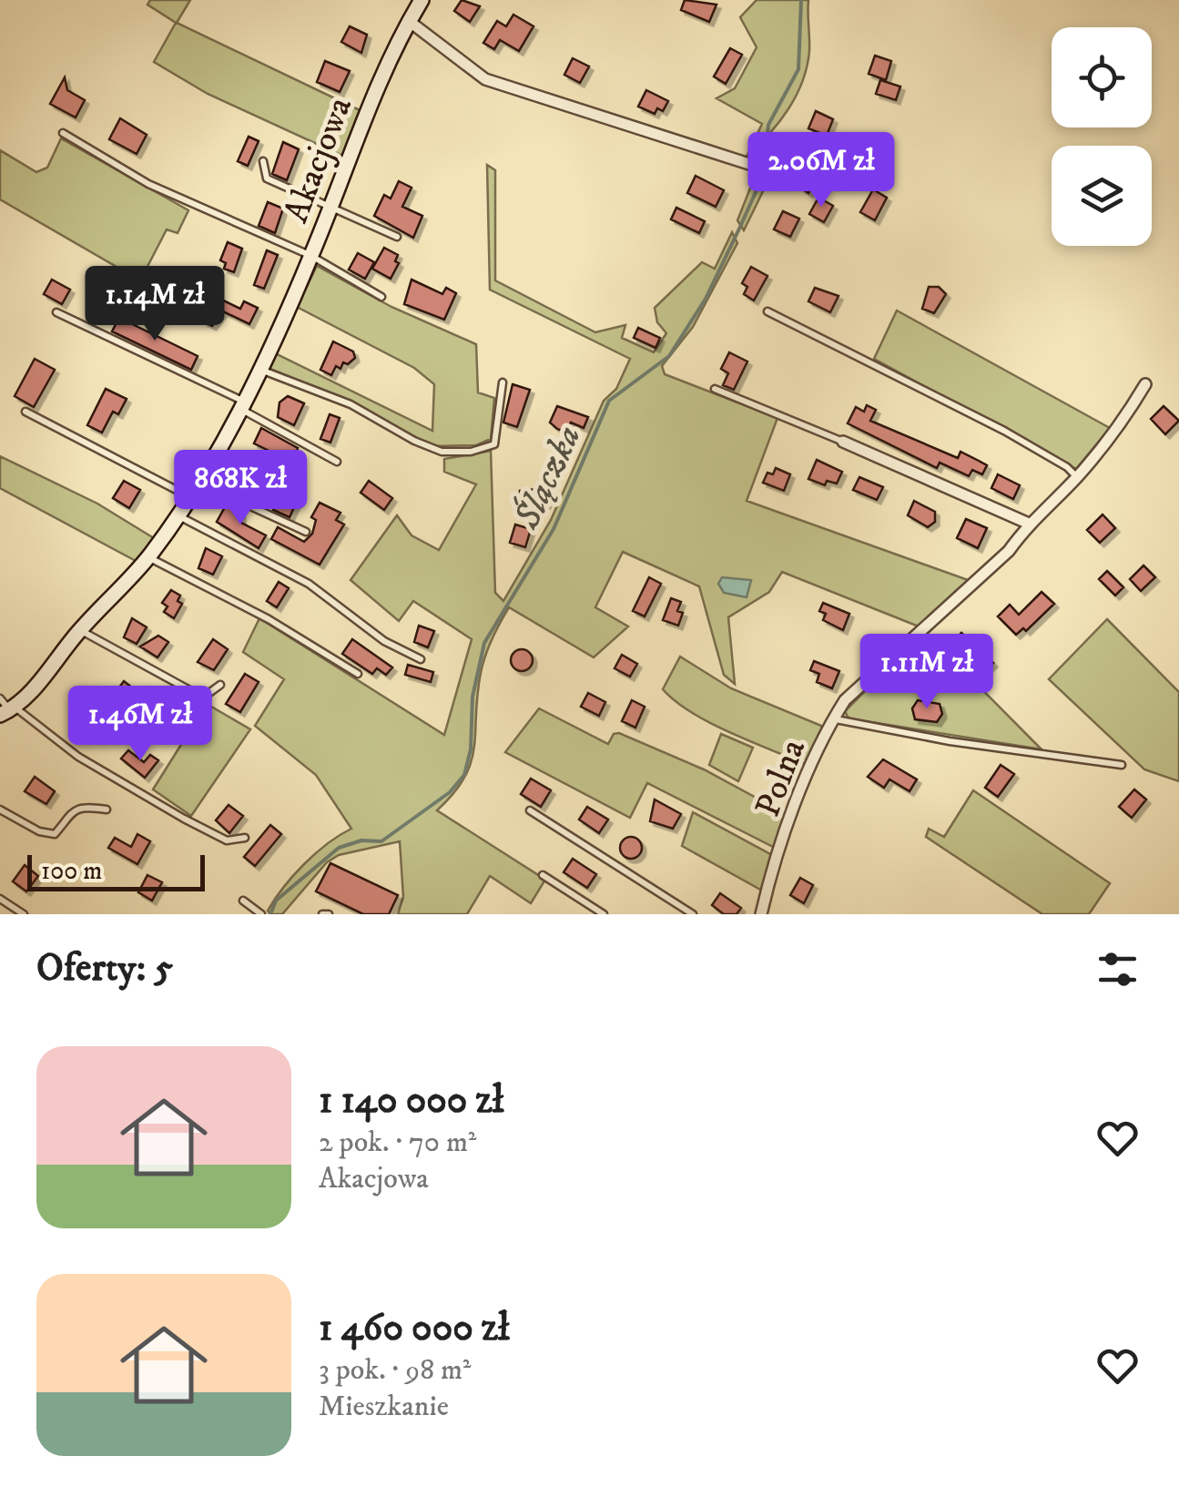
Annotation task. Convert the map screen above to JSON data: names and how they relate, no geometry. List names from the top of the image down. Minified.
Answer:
{"streets":{"street":["Akacjowa","Polna"]},"water":["Ślączka"],"scale_bar":"100 m","page":{"price":["2.06M zł","1.14M zł","868K zł","1.11M zł","1.46M zł"],"scale":"100 m","heading":"Oferty: 5","list":[{"name":"1 140 000 zł","note":"2 pok. · 70 m² · Akacjowa"},{"name":"1 460 000 zł","note":"3 pok. · 98 m² · Mieszkanie"}]}}
